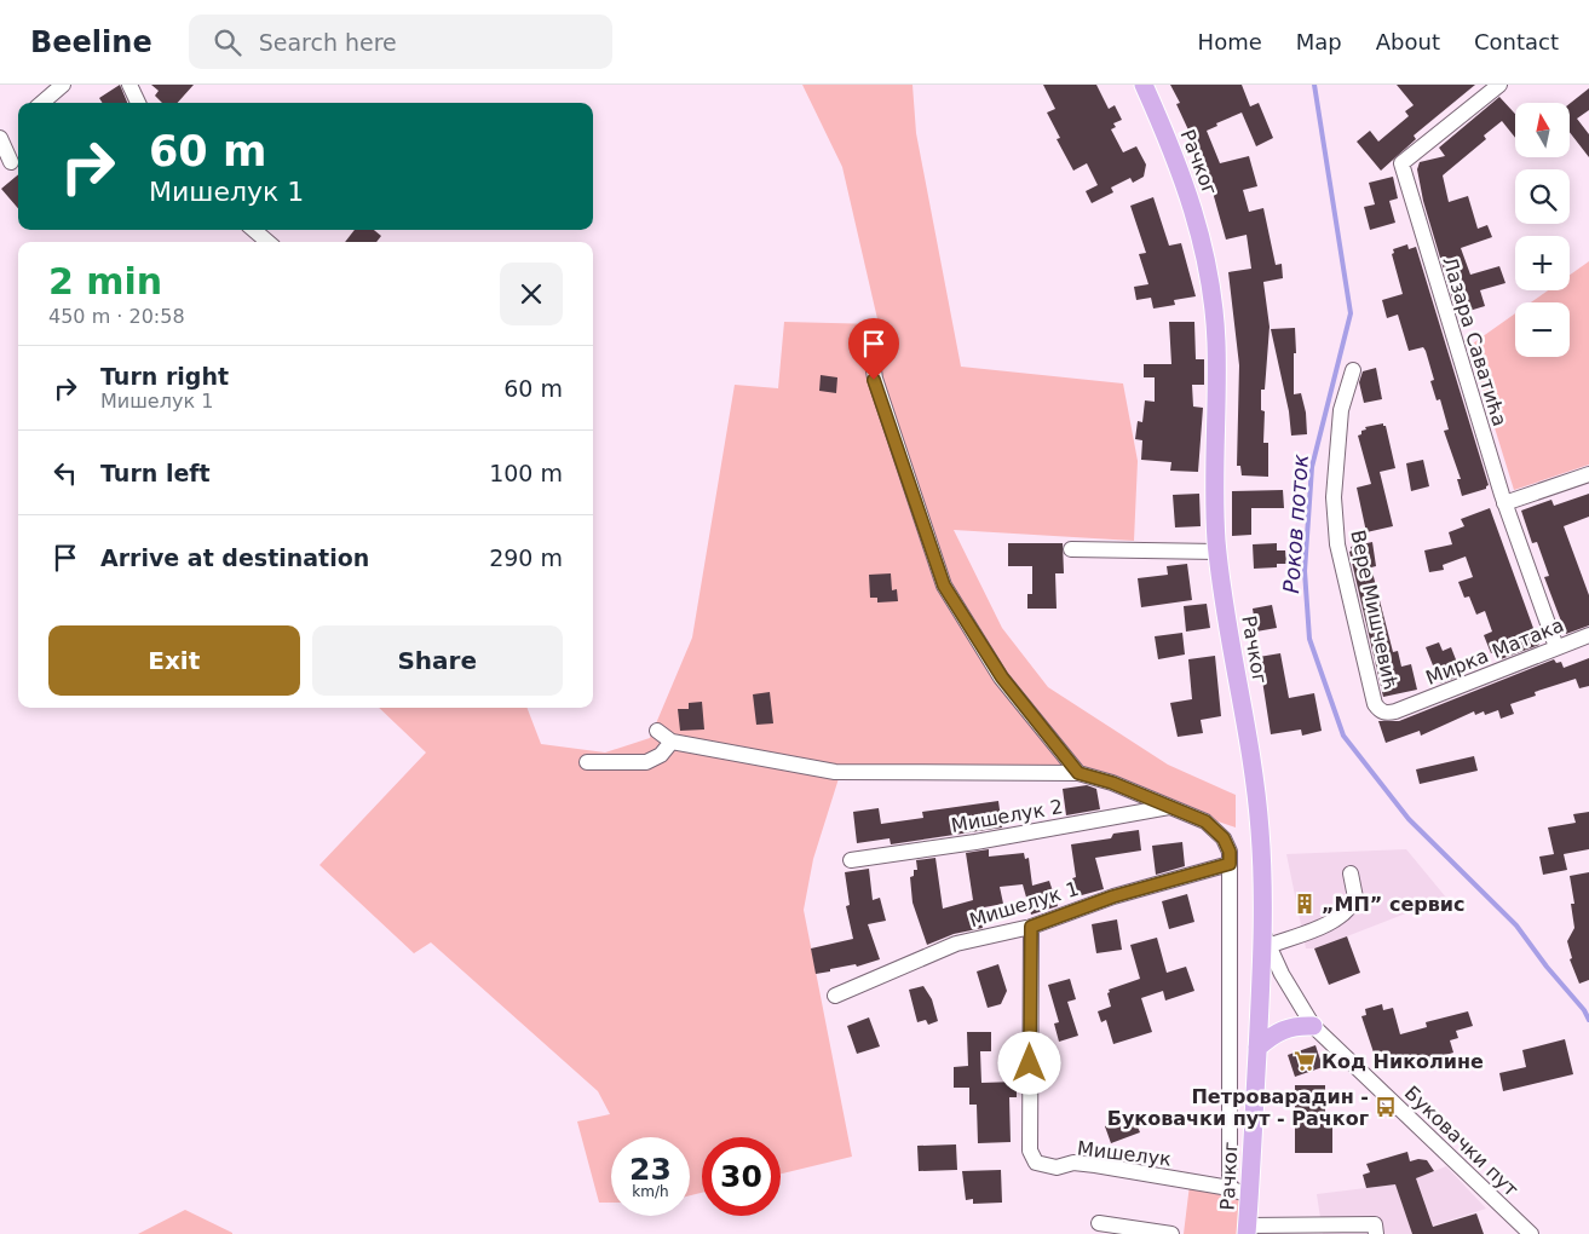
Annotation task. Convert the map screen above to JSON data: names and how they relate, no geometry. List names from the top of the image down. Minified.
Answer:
{"streets":{"main road":["Рачког"],"street":["Лазара Саватића","Вере Мишчевић","Мирка Матака","Мишелук 2","Мишелук 1","Буковачки пут","Мишелук"]},"crossings":[["Рачког","Буковачки пут"],["Лазара Саватића","Мирка Матака"],["Вере Мишчевић","Мирка Матака"],["Мишелук 1","Мишелук"]],"water":["Роков поток"],"places":{"building":["„МП” сервис"],"supermarket":["Код Николине"],"bus stop":["Петроварадин - Буковачки пут - Рачког"]},"north":"top","page":{"header":"Beeline","search":"Search here","nav":["Home","Map","About","Contact"],"map_buttons":["+","−"],"turn":["60 m","Мишелук 1"],"heading":["2 min","450 m · 20:58"],"list":[{"name":"Turn right","note":"Мишелук 1","value":"60 m"},{"name":"Turn left","value":"100 m"},{"name":"Arrive at destination","value":"290 m"}],"buttons":["Exit","Share"],"speed":"23 km/h","limit":"30"}}
